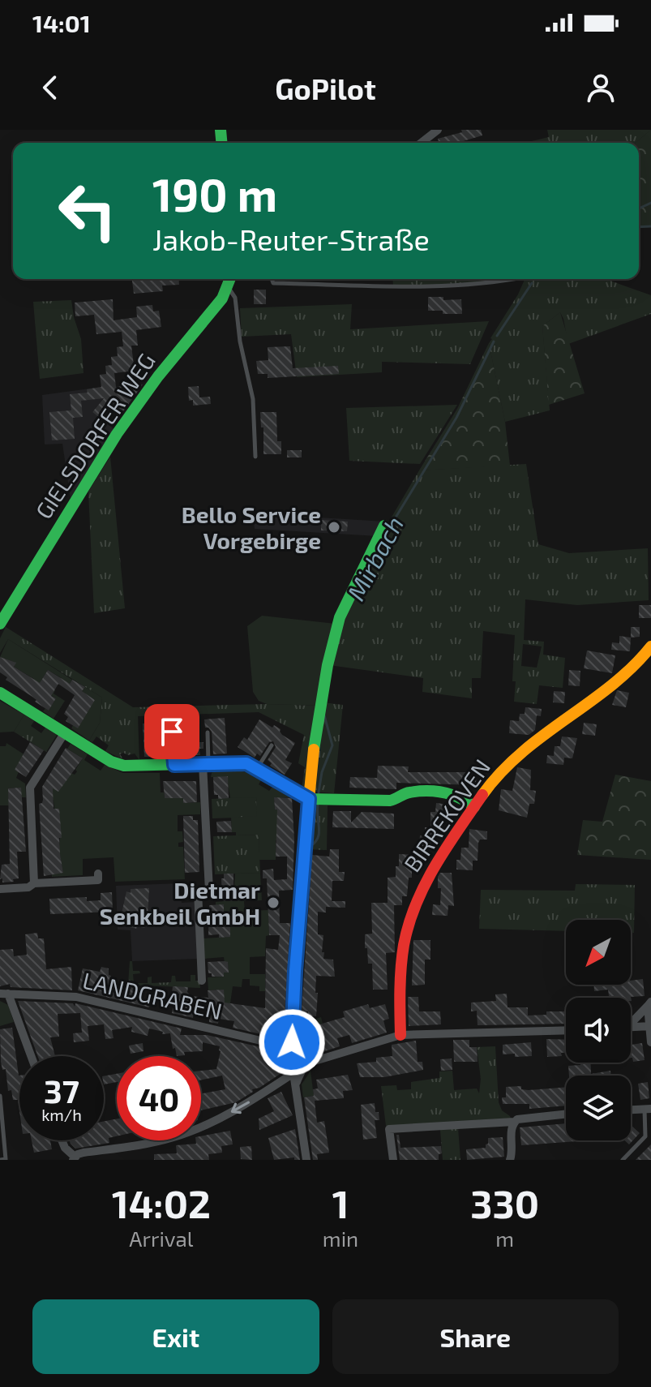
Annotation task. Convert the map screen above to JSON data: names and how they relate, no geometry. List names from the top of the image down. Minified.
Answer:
{"streets":{"street":["GIELSDORFER WEG","BIRREKOVEN","LANDGRABEN"]},"water":["Mirbach"],"places":["Bello Service Vorgebirge","Dietmar Senkbeil GmbH"],"north":"bottom left","page":{"status":"14:01","header":"GoPilot","turn":["190 m","Jakob-Reuter-Straße"],"speed":"37 km/h","limit":"40","eta":["14:02","Arrival","1","min","330","m"],"buttons":["Exit","Share"]}}
